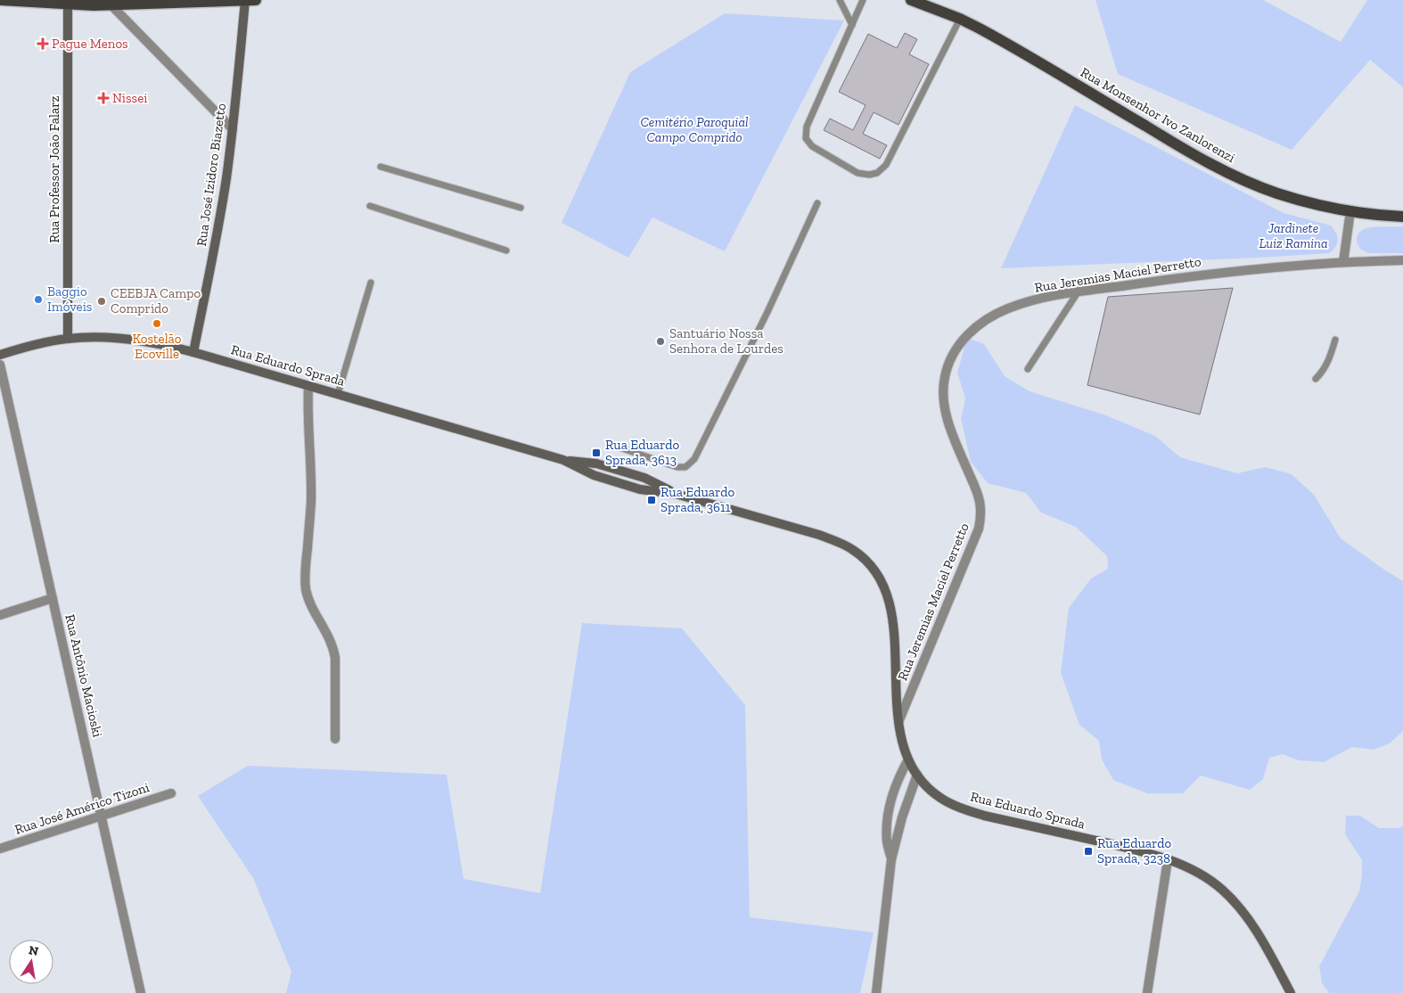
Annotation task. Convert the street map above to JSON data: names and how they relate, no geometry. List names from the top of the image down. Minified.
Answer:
{"streets":{"main road":["Rua Monsenhor Ivo Zanlorenzi","Rua Professor João Falarz","Rua José Izidoro Biazetto","Rua Eduardo Sprada"],"street":["Rua Jeremias Maciel Perretto","Rua Antônio Macioski","Rua José Américo Tizoni"]},"crossings":[["Rua Professor João Falarz","Rua Eduardo Sprada"],["Rua José Izidoro Biazetto","Rua Eduardo Sprada"],["Rua Jeremias Maciel Perretto","Rua Eduardo Sprada"],["Rua Antônio Macioski","Rua José Américo Tizoni"]],"parks":["Cemitério Paroquial Campo Comprido","Jardinete Luiz Ramina"],"places":{"health":["Pague Menos","Nissei"],"other":["Baggio Imóveis","CEEBJA Campo Comprido","Kostelão Ecoville","Santuário Nossa Senhora de Lourdes"],"transit":["Rua Eduardo Sprada, 3613","Rua Eduardo Sprada, 3611","Rua Eduardo Sprada, 3238"]},"north":"top"}
